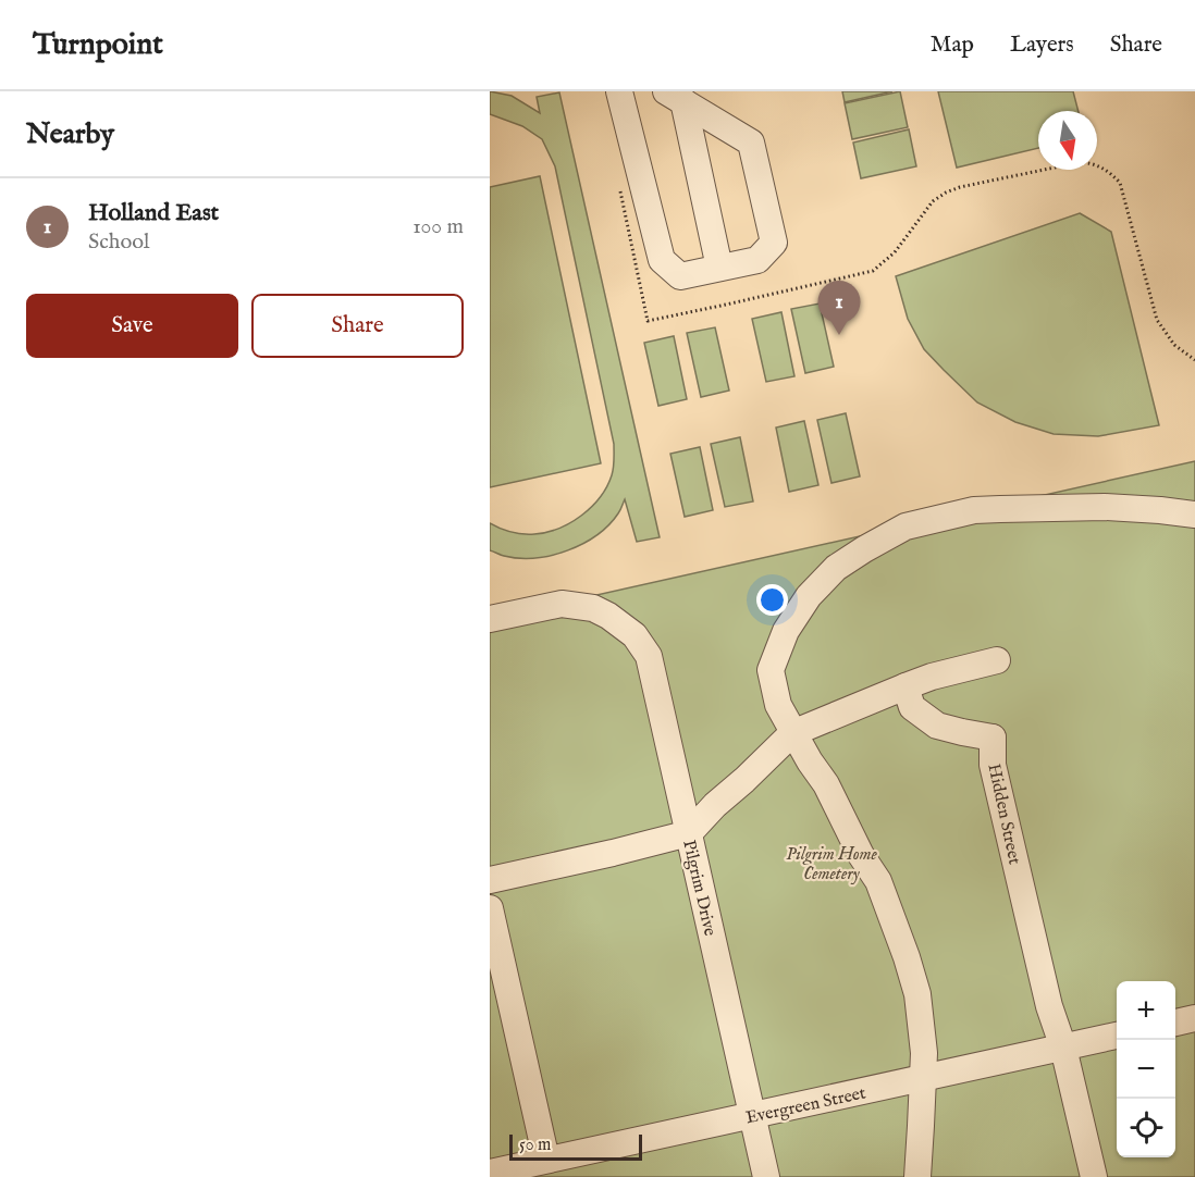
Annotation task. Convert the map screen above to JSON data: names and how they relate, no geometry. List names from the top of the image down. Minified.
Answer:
{"streets":{"lane":["Hidden Street","Pilgrim Drive","Evergreen Street"]},"crossings":[["Hidden Street","Evergreen Street"],["Pilgrim Drive","Evergreen Street"]],"parks":["Pilgrim Home Cemetery"],"scale_bar":"50 m","north":"bottom","page":{"header":"Turnpoint","nav":["Map","Layers","Share"],"heading":"Nearby","list":[{"mark":"1","name":"Holland East","note":"School","value":"100 m"}],"buttons":["Save","Share"],"pins":"1","map_buttons":["+","−"],"scale":"50 m"}}
